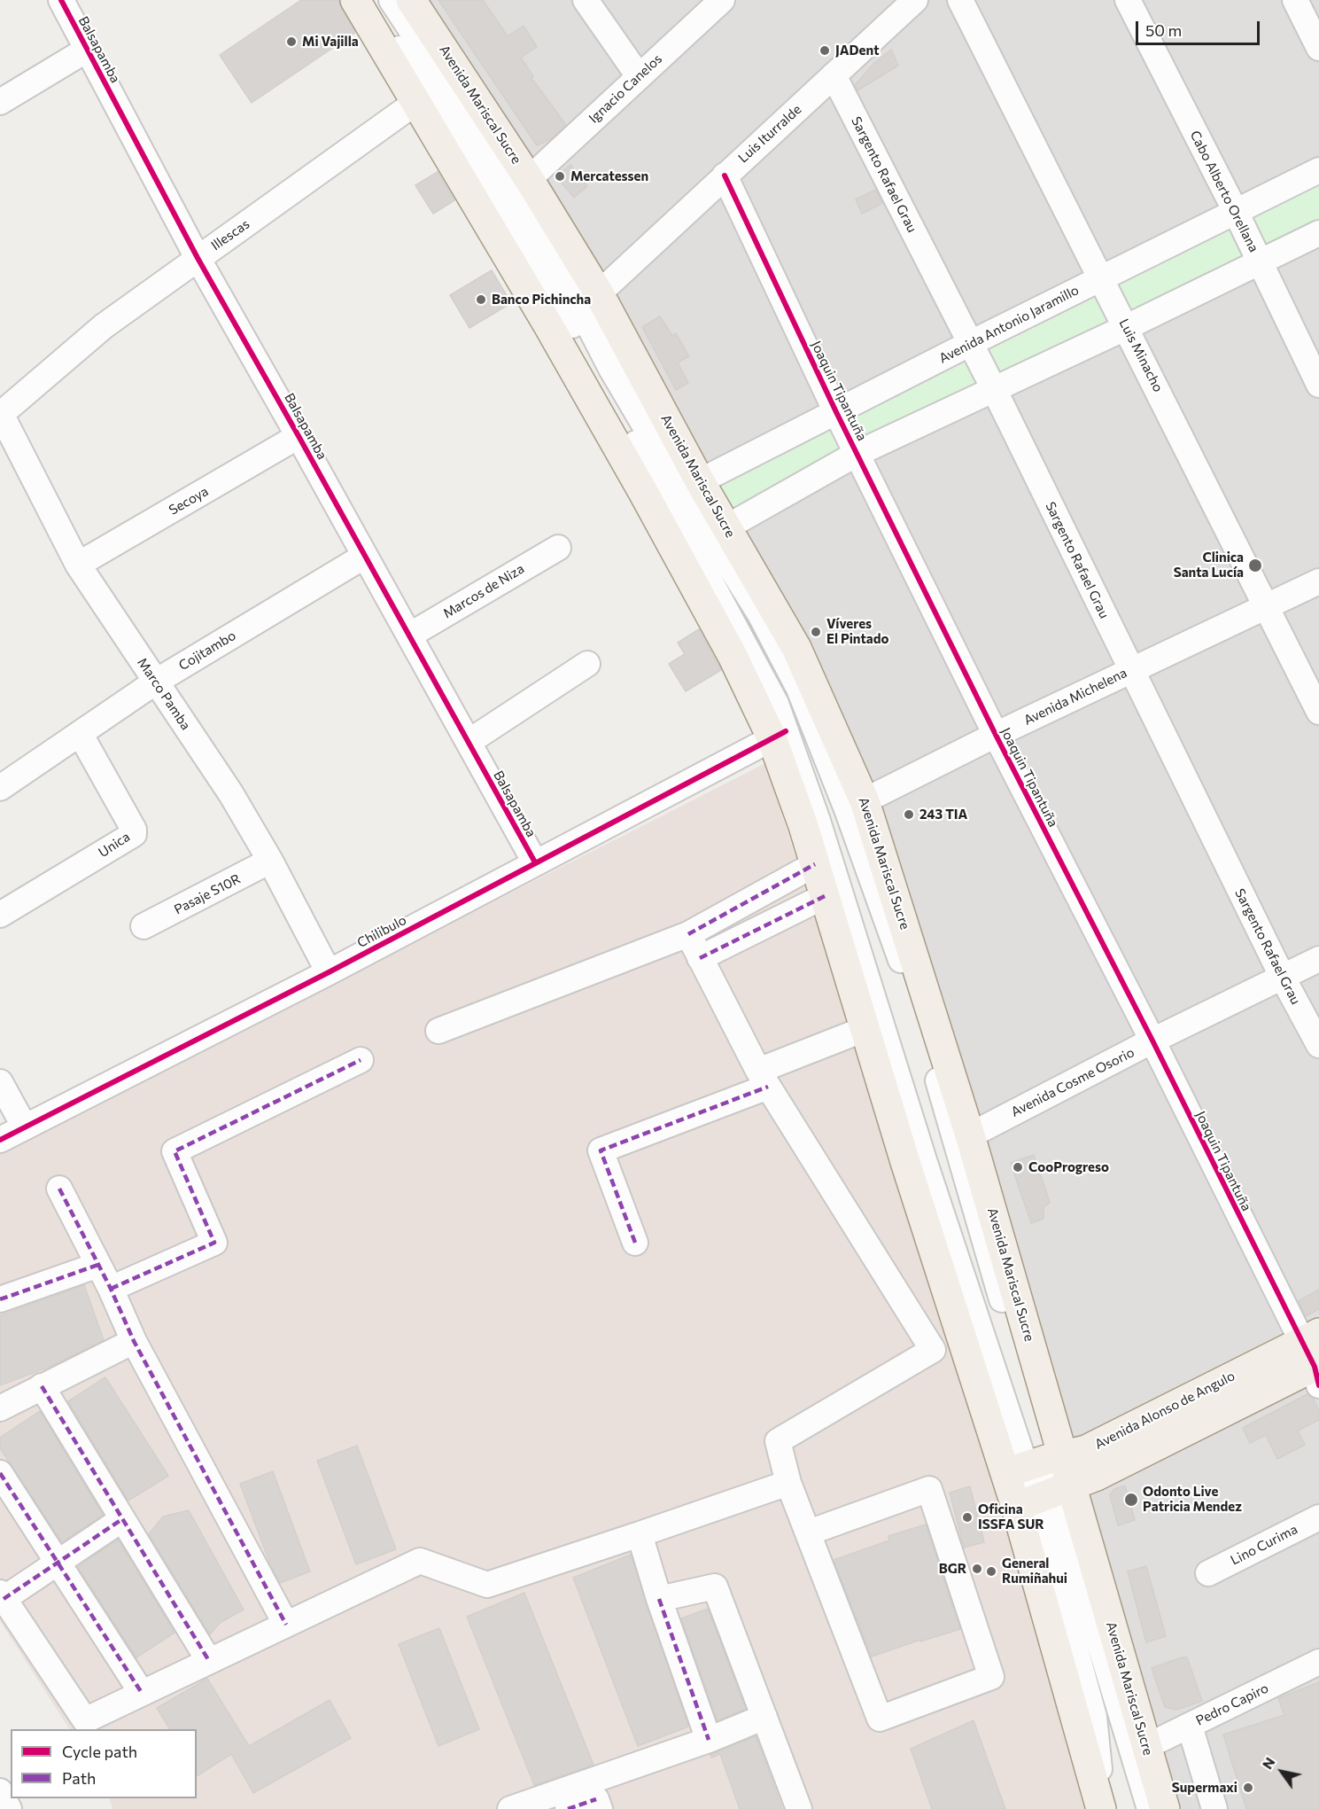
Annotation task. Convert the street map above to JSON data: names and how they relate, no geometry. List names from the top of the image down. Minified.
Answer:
{"streets":{"main road":["Avenida Mariscal Sucre","Avenida Alonso de Angulo"],"street":["Balsapamba","Ignacio Canelos","Luis Iturralde","Sargento Rafael Grau","Cabo Alberto Orellana","Illescas","Avenida Antonio Jaramillo","Luis Minacho","Joaquin Tipantuña","Secoya","Marcos de Niza","Cojitambo","Marco Pamba","Avenida Michelena","Unica","Pasaje S10R","Chilibulo","Avenida Cosme Osorio","Lino Curima","Pedro Capiro"]},"crossings":[["Balsapamba","Illescas"],["Balsapamba","Secoya"],["Balsapamba","Marcos de Niza"],["Balsapamba","Cojitambo"],["Balsapamba","Chilibulo"],["Ignacio Canelos","Avenida Mariscal Sucre"],["Avenida Mariscal Sucre","Luis Iturralde"],["Avenida Mariscal Sucre","Illescas"],["Avenida Mariscal Sucre","Avenida Antonio Jaramillo"],["Avenida Mariscal Sucre","Avenida Michelena"],["Avenida Mariscal Sucre","Chilibulo"],["Avenida Mariscal Sucre","Avenida Cosme Osorio"],["Avenida Mariscal Sucre","Avenida Alonso de Angulo"],["Avenida Mariscal Sucre","Pedro Capiro"],["Luis Iturralde","Sargento Rafael Grau"],["Luis Iturralde","Joaquin Tipantuña"],["Sargento Rafael Grau","Avenida Antonio Jaramillo"],["Sargento Rafael Grau","Avenida Michelena"],["Sargento Rafael Grau","Avenida Cosme Osorio"],["Cabo Alberto Orellana","Avenida Antonio Jaramillo"],["Illescas","Marco Pamba"],["Avenida Antonio Jaramillo","Luis Minacho"],["Avenida Antonio Jaramillo","Joaquin Tipantuña"],["Luis Minacho","Avenida Michelena"],["Joaquin Tipantuña","Avenida Michelena"],["Joaquin Tipantuña","Avenida Cosme Osorio"],["Joaquin Tipantuña","Avenida Alonso de Angulo"],["Secoya","Marco Pamba"],["Cojitambo","Marco Pamba"],["Cojitambo","Unica"],["Marco Pamba","Pasaje S10R"],["Marco Pamba","Chilibulo"]],"places":["Mi Vajilla","JADent","Mercatessen","Banco Pichincha","Clinica Santa Lucía","Víveres El Pintado","243 TIA","CooProgreso","Odonto Live Patricia Mendez","Oficina ISSFA SUR","BGR","General Rumiñahui","Supermaxi"],"legend":["Cycle path","Path"],"scale_bar":"50 m","north":"top left"}
